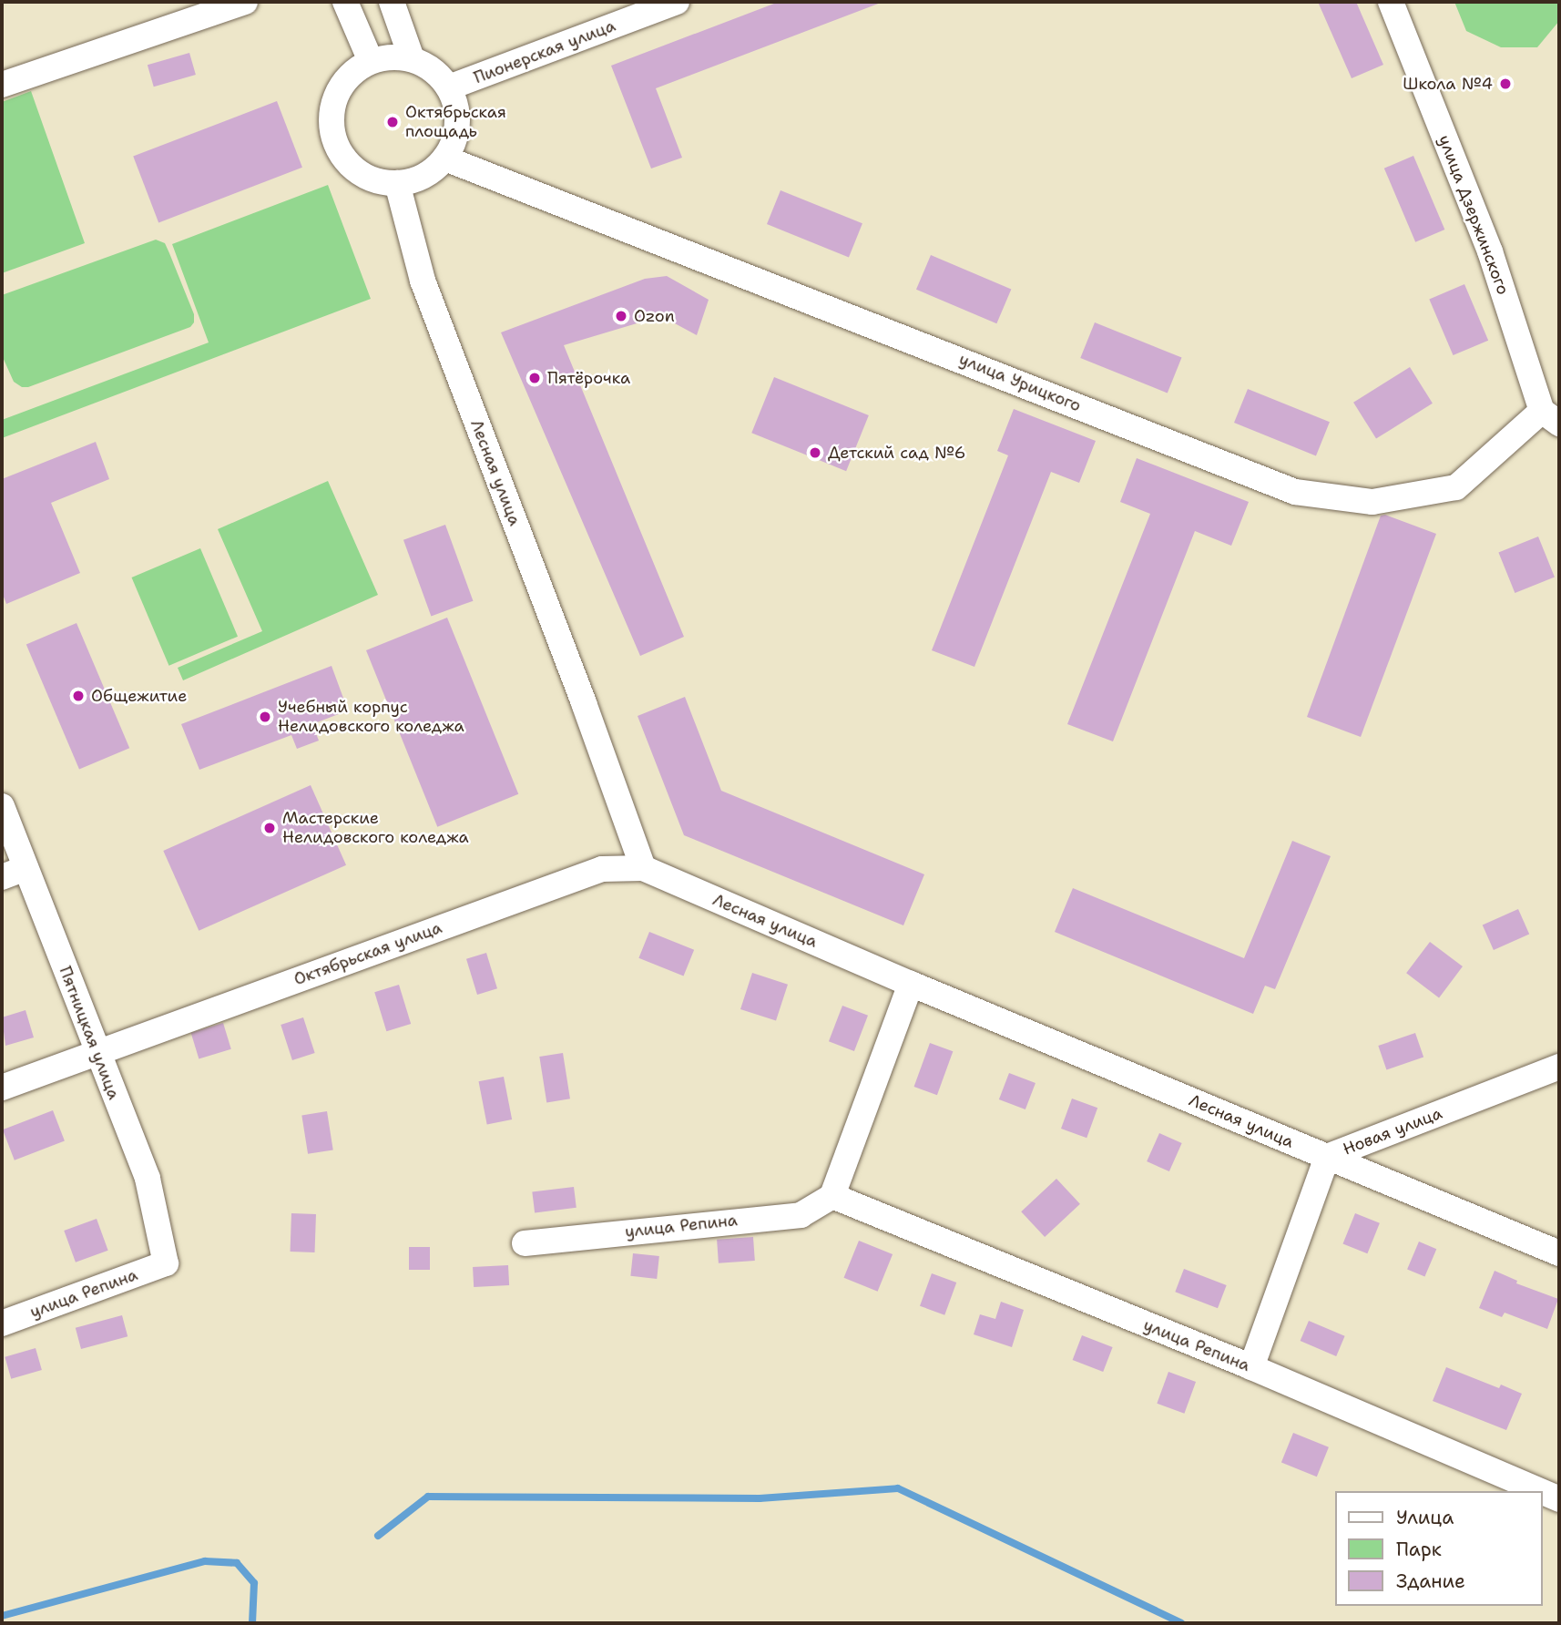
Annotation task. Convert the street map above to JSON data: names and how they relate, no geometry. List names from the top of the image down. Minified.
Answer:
{"streets":{"street":["Пионерская улица","улица Дзержинского","улица Урицкого","Лесная улица","Октябрьская улица","Пятницкая улица","Новая улица","улица Репина"]},"crossings":[["Пионерская улица","улица Урицкого"],["Пионерская улица","Лесная улица"],["улица Дзержинского","улица Урицкого"],["улица Урицкого","Лесная улица"],["Лесная улица","Октябрьская улица"],["Лесная улица","Новая улица"],["Октябрьская улица","Пятницкая улица"],["Пятницкая улица","улица Репина"],["Новая улица","улица Репина"]],"places":["Школа №4","Октябрьская площадь","Ozon","Пятёрочка","Детский сад №6","Общежитие","Учебный корпус Нелидовского коледжа","Мастерские Нелидовского коледжа"],"legend":["Улица","Парк","Здание"]}
